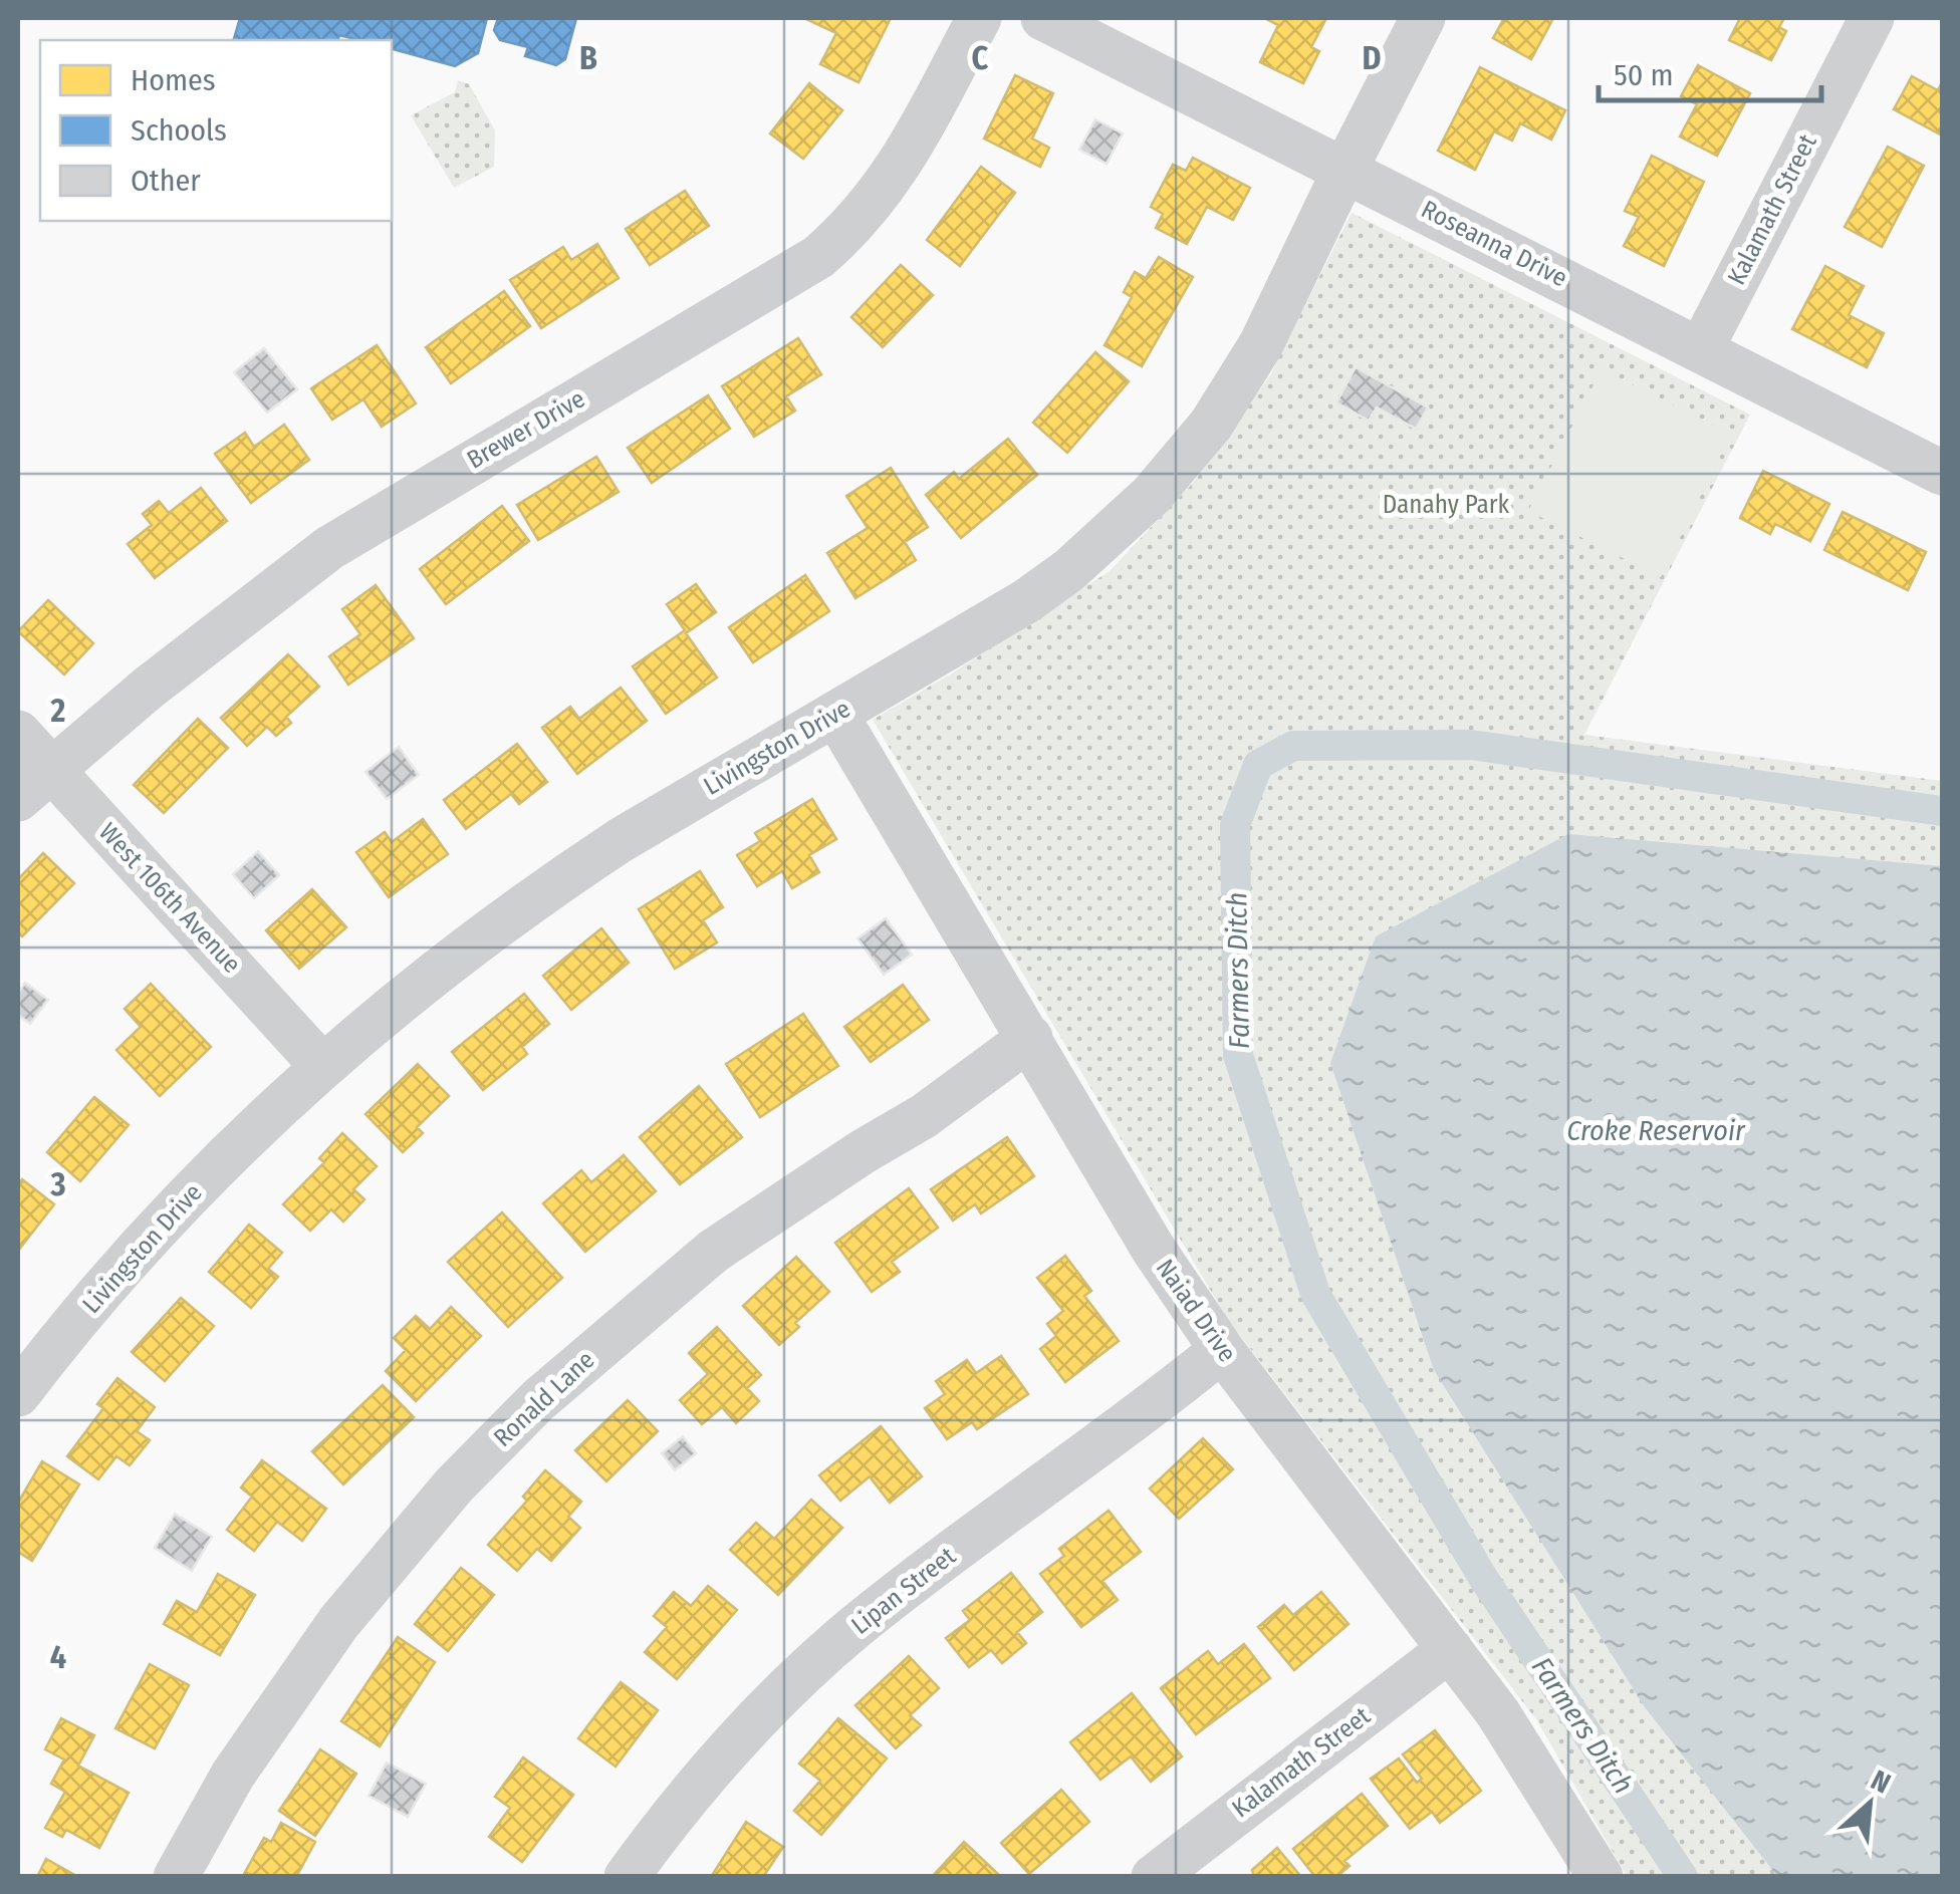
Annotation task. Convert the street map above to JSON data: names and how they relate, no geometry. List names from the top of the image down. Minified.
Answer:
{"streets":{"street":["Kalamath Street","Roseanna Drive","Brewer Drive","Livingston Drive","West 106th Avenue","Naiad Drive","Ronald Lane","Lipan Street"]},"crossings":[["Kalamath Street","Roseanna Drive"],["Kalamath Street","Naiad Drive"],["Roseanna Drive","Livingston Drive"],["Brewer Drive","West 106th Avenue"],["Livingston Drive","West 106th Avenue"],["Livingston Drive","Naiad Drive"],["Naiad Drive","Ronald Lane"],["Naiad Drive","Lipan Street"]],"water":["Farmers Ditch","Croke Reservoir"],"parks":["Danahy Park"],"legend":["Homes","Schools","Other"],"scale_bar":"50 m","north":"top right","grid":{"columns":["B","C","D"],"rows":["2","3","4"]}}
